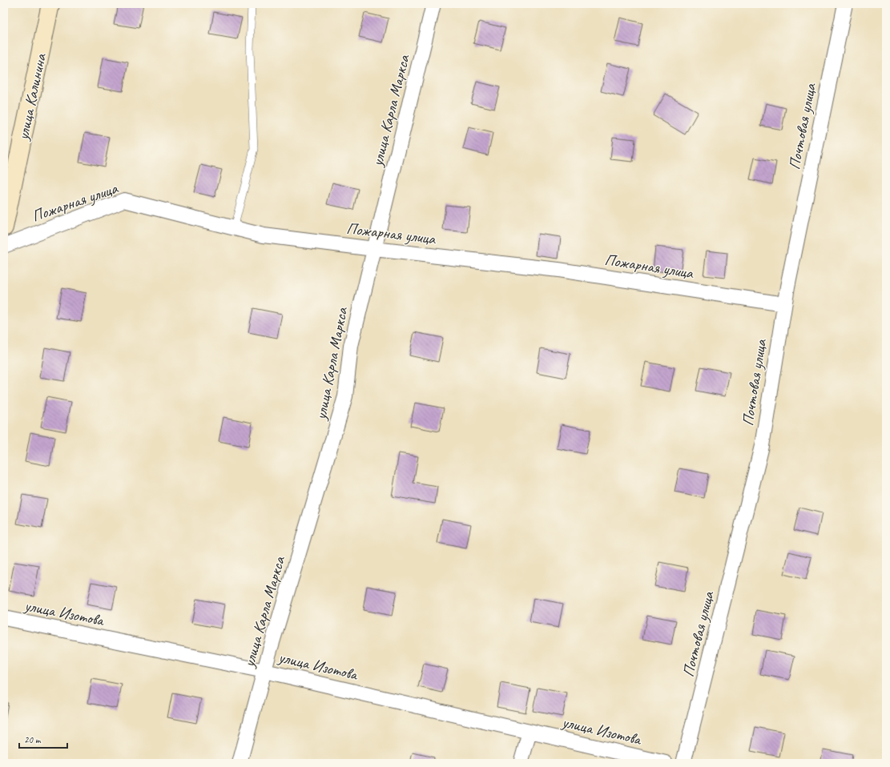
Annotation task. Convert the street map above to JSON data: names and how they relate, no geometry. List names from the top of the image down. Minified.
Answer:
{"streets":{"main road":["улица Калинина"],"street":["улица Карла Маркса","Почтовая улица","Пожарная улица","улица Изотова"]},"crossings":[["улица Карла Маркса","Пожарная улица"],["улица Карла Маркса","улица Изотова"],["Почтовая улица","Пожарная улица"]],"scale_bar":"20 m"}
